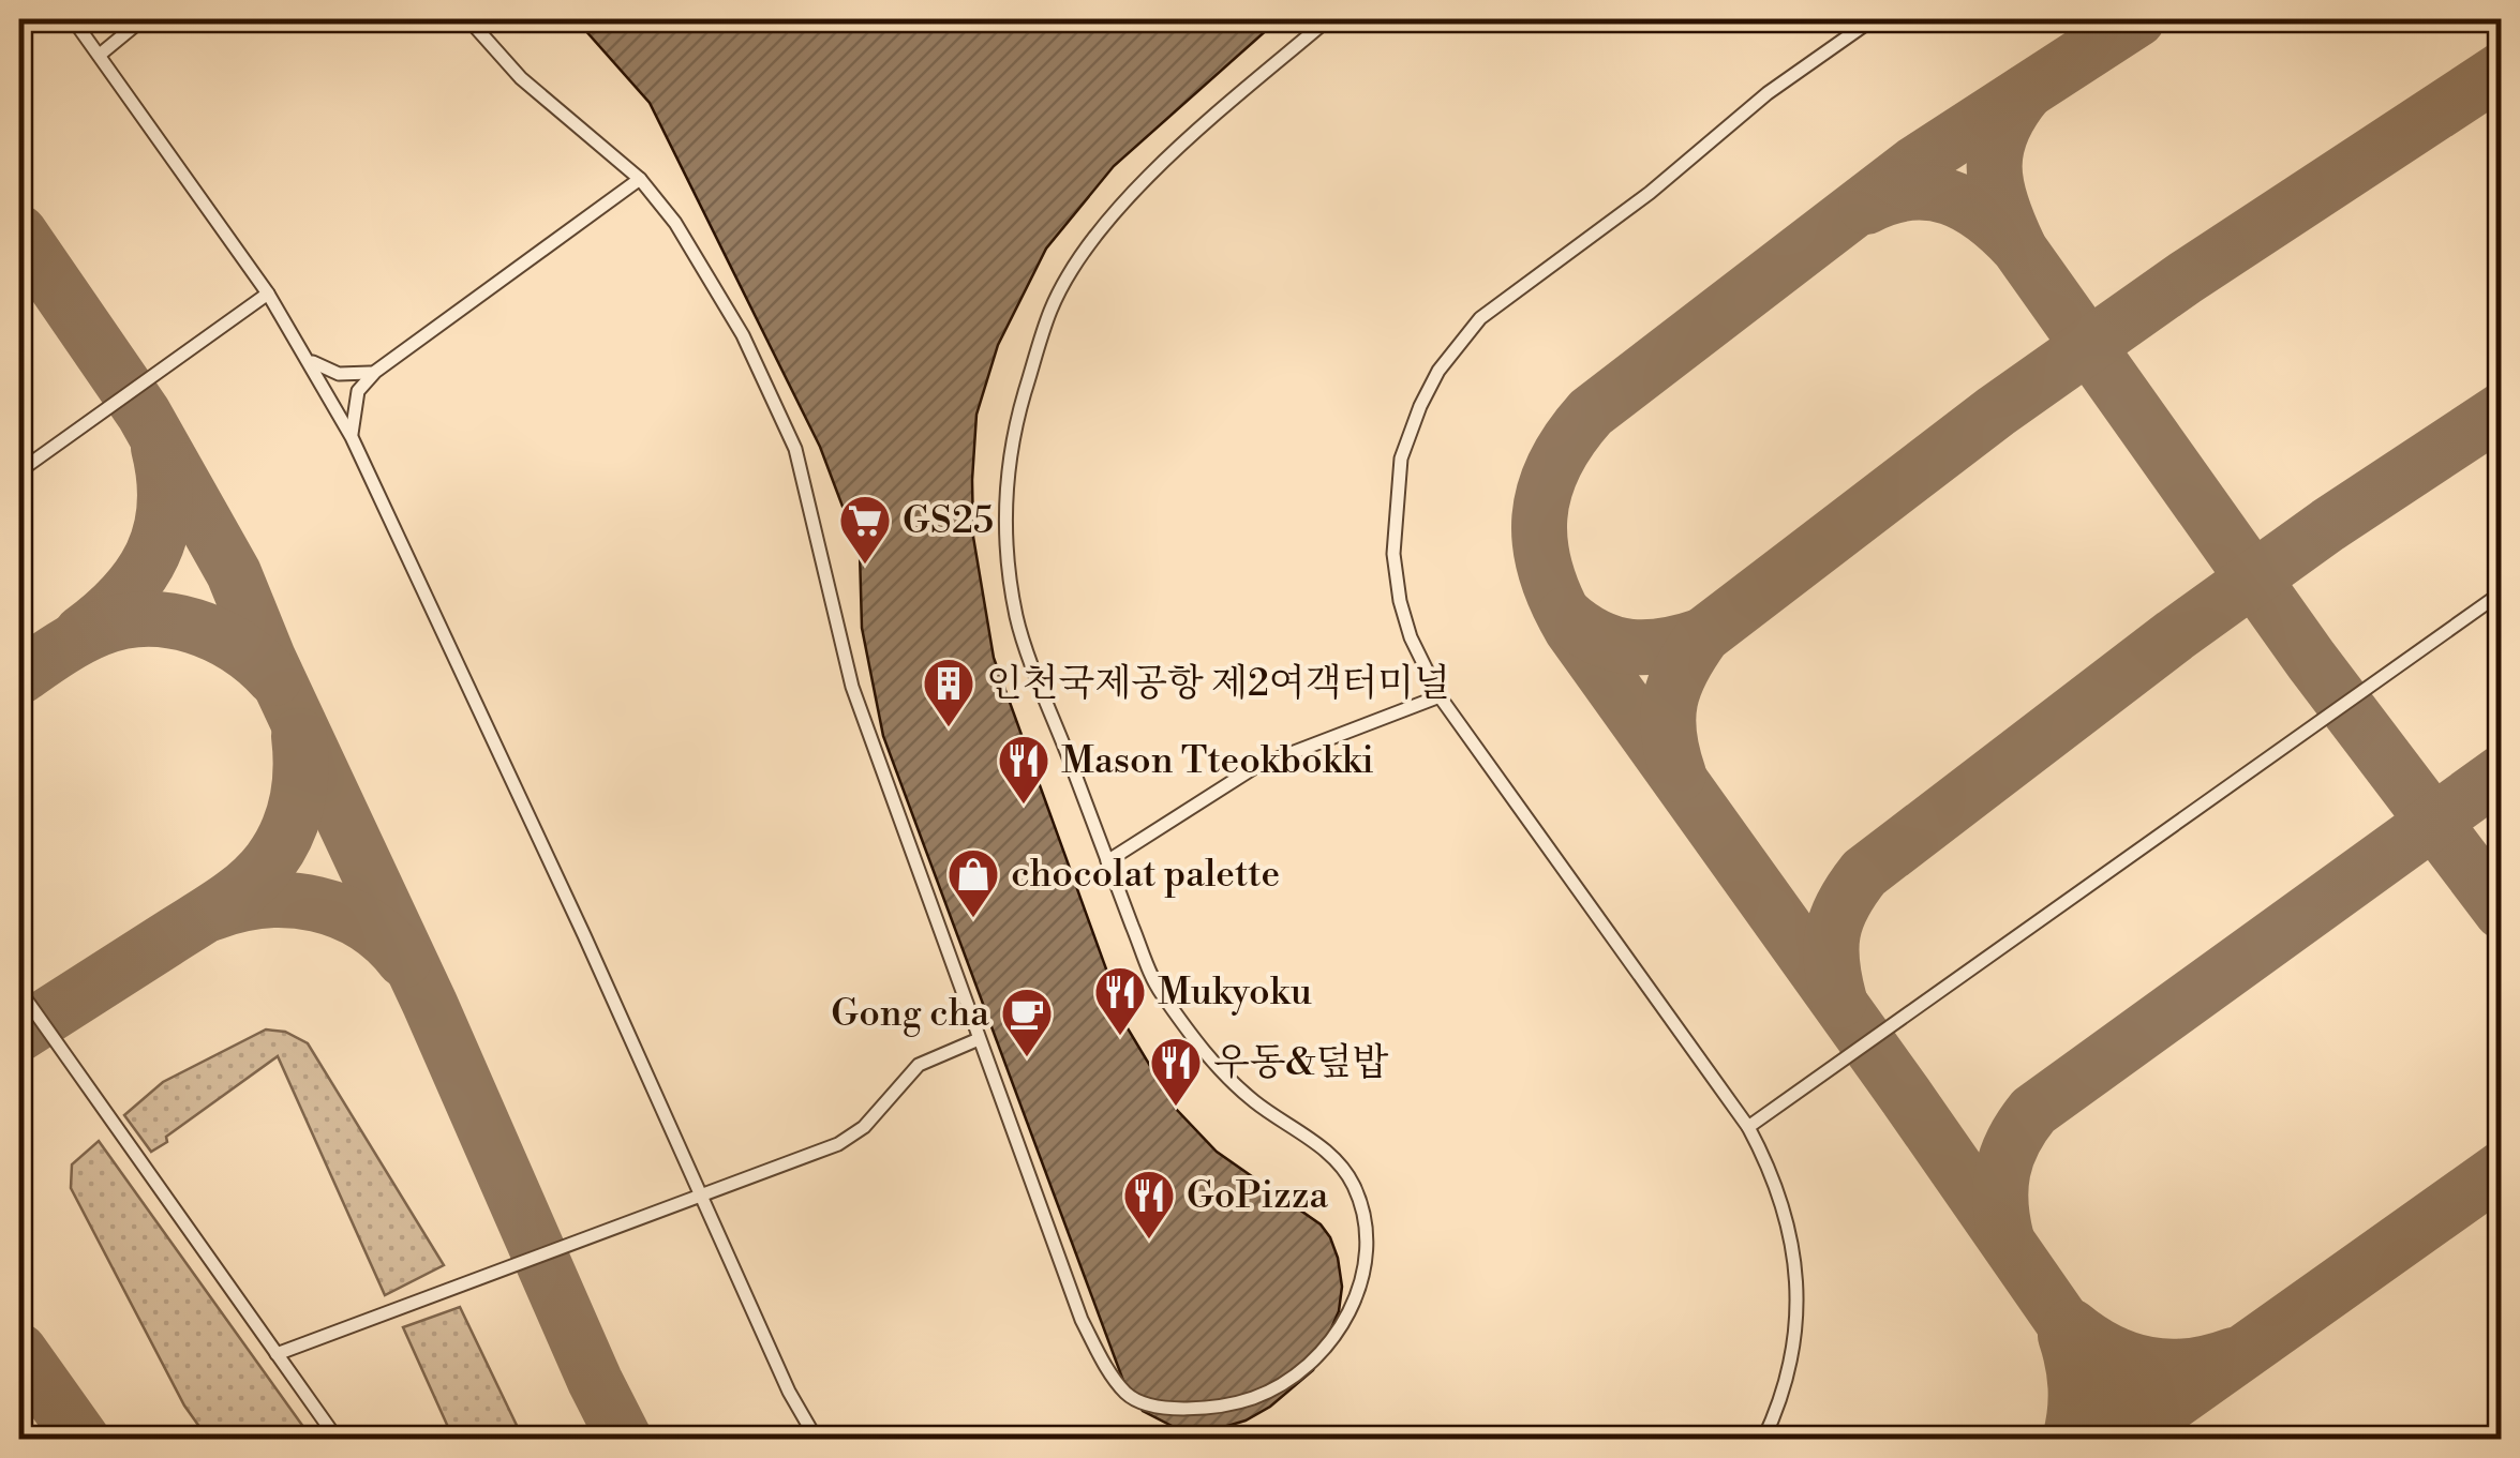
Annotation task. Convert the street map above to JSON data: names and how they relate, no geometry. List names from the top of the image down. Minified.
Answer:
{"places":{"supermarket":["GS25"],"building":["인천국제공항 제2여객터미널"],"restaurant":["Mason Tteokbokki","Mukyoku","우동&덮밥","GoPizza"],"shop":["chocolat palette"],"cafe":["Gong cha"]}}
